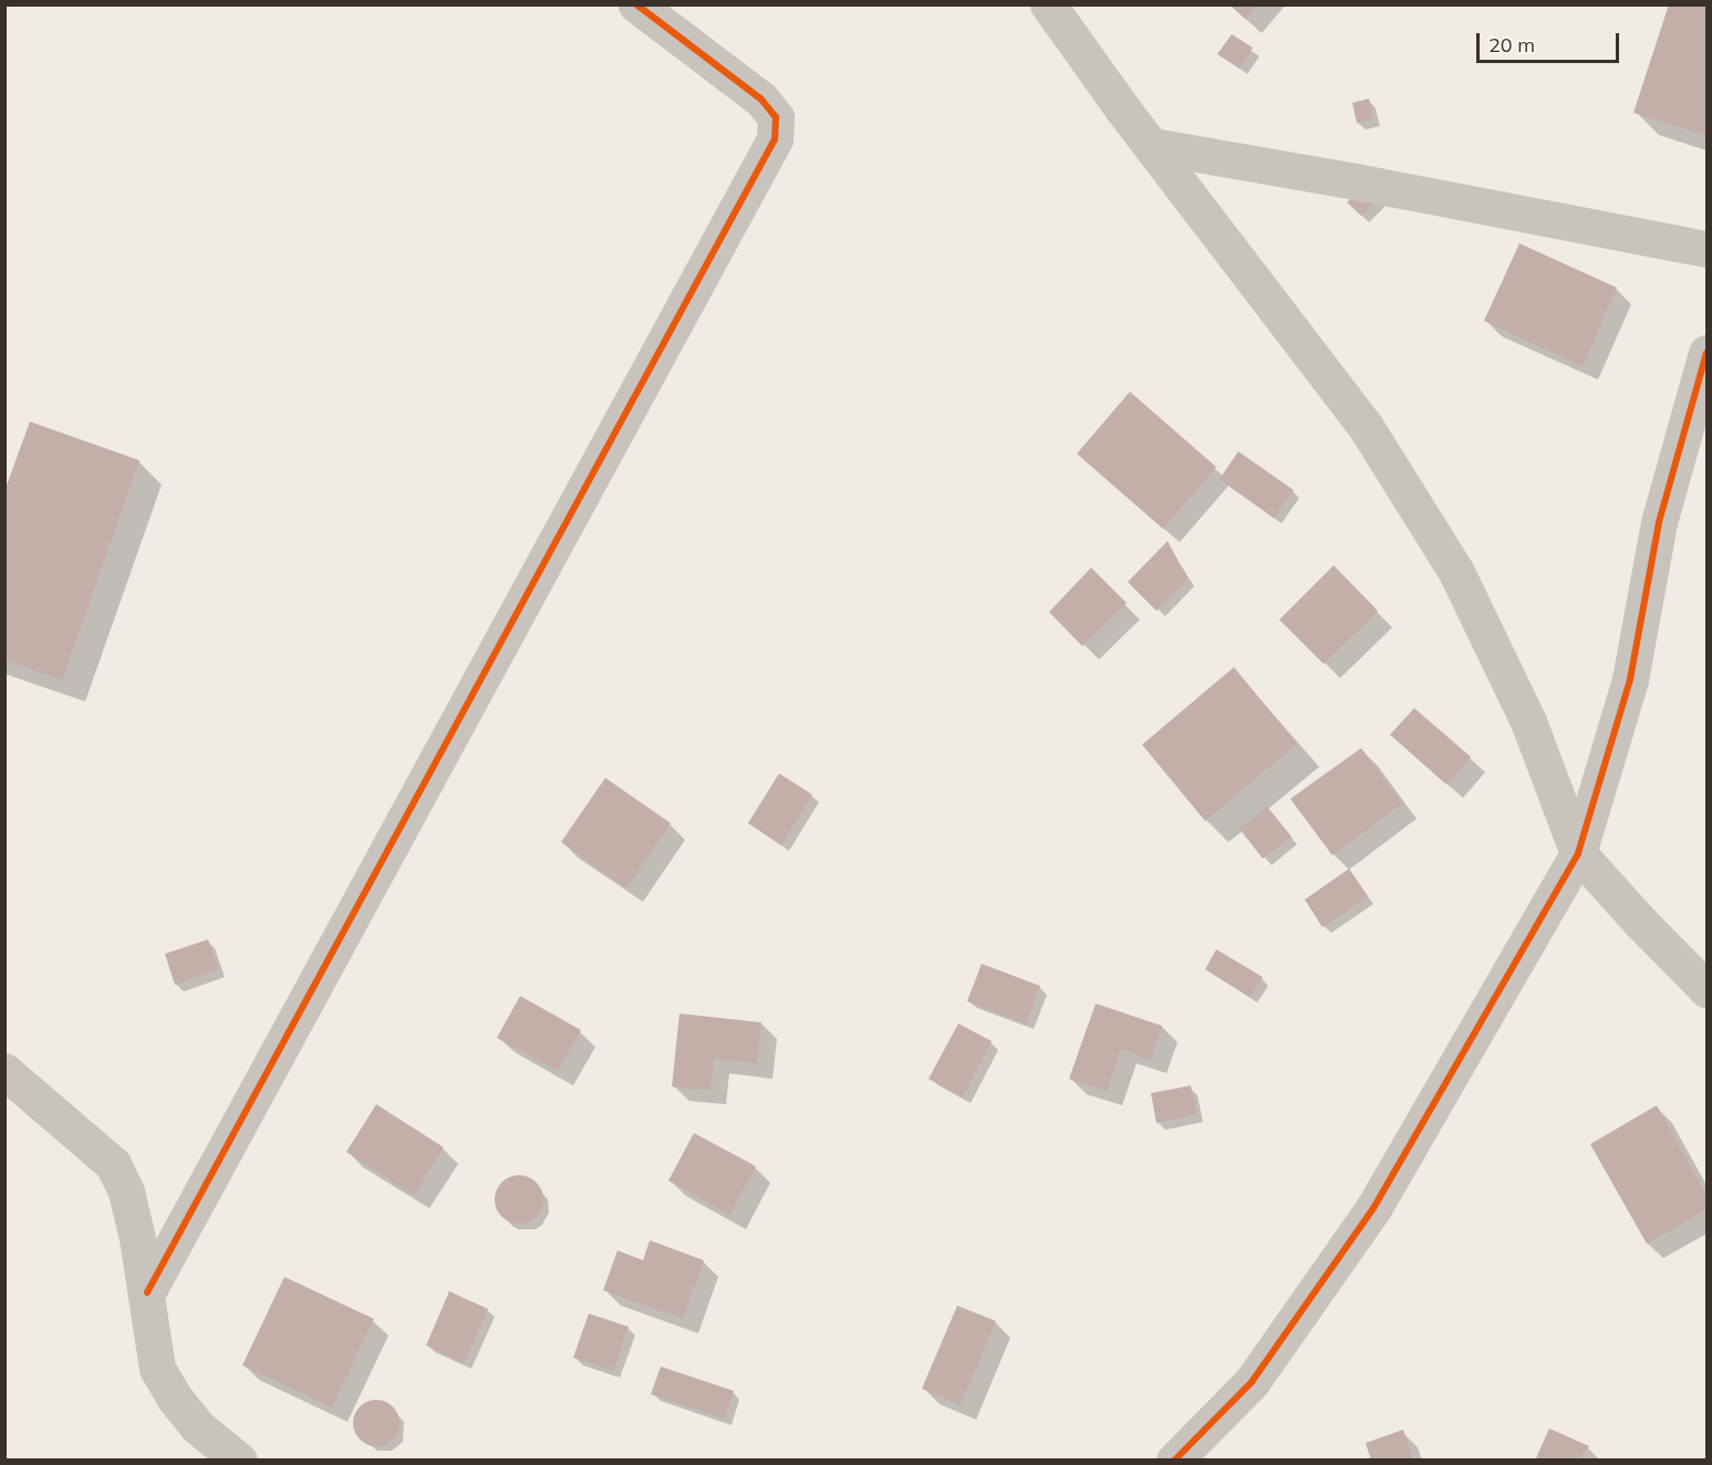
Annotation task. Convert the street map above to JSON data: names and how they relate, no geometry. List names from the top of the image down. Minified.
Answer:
{"scale_bar":"20 m"}
